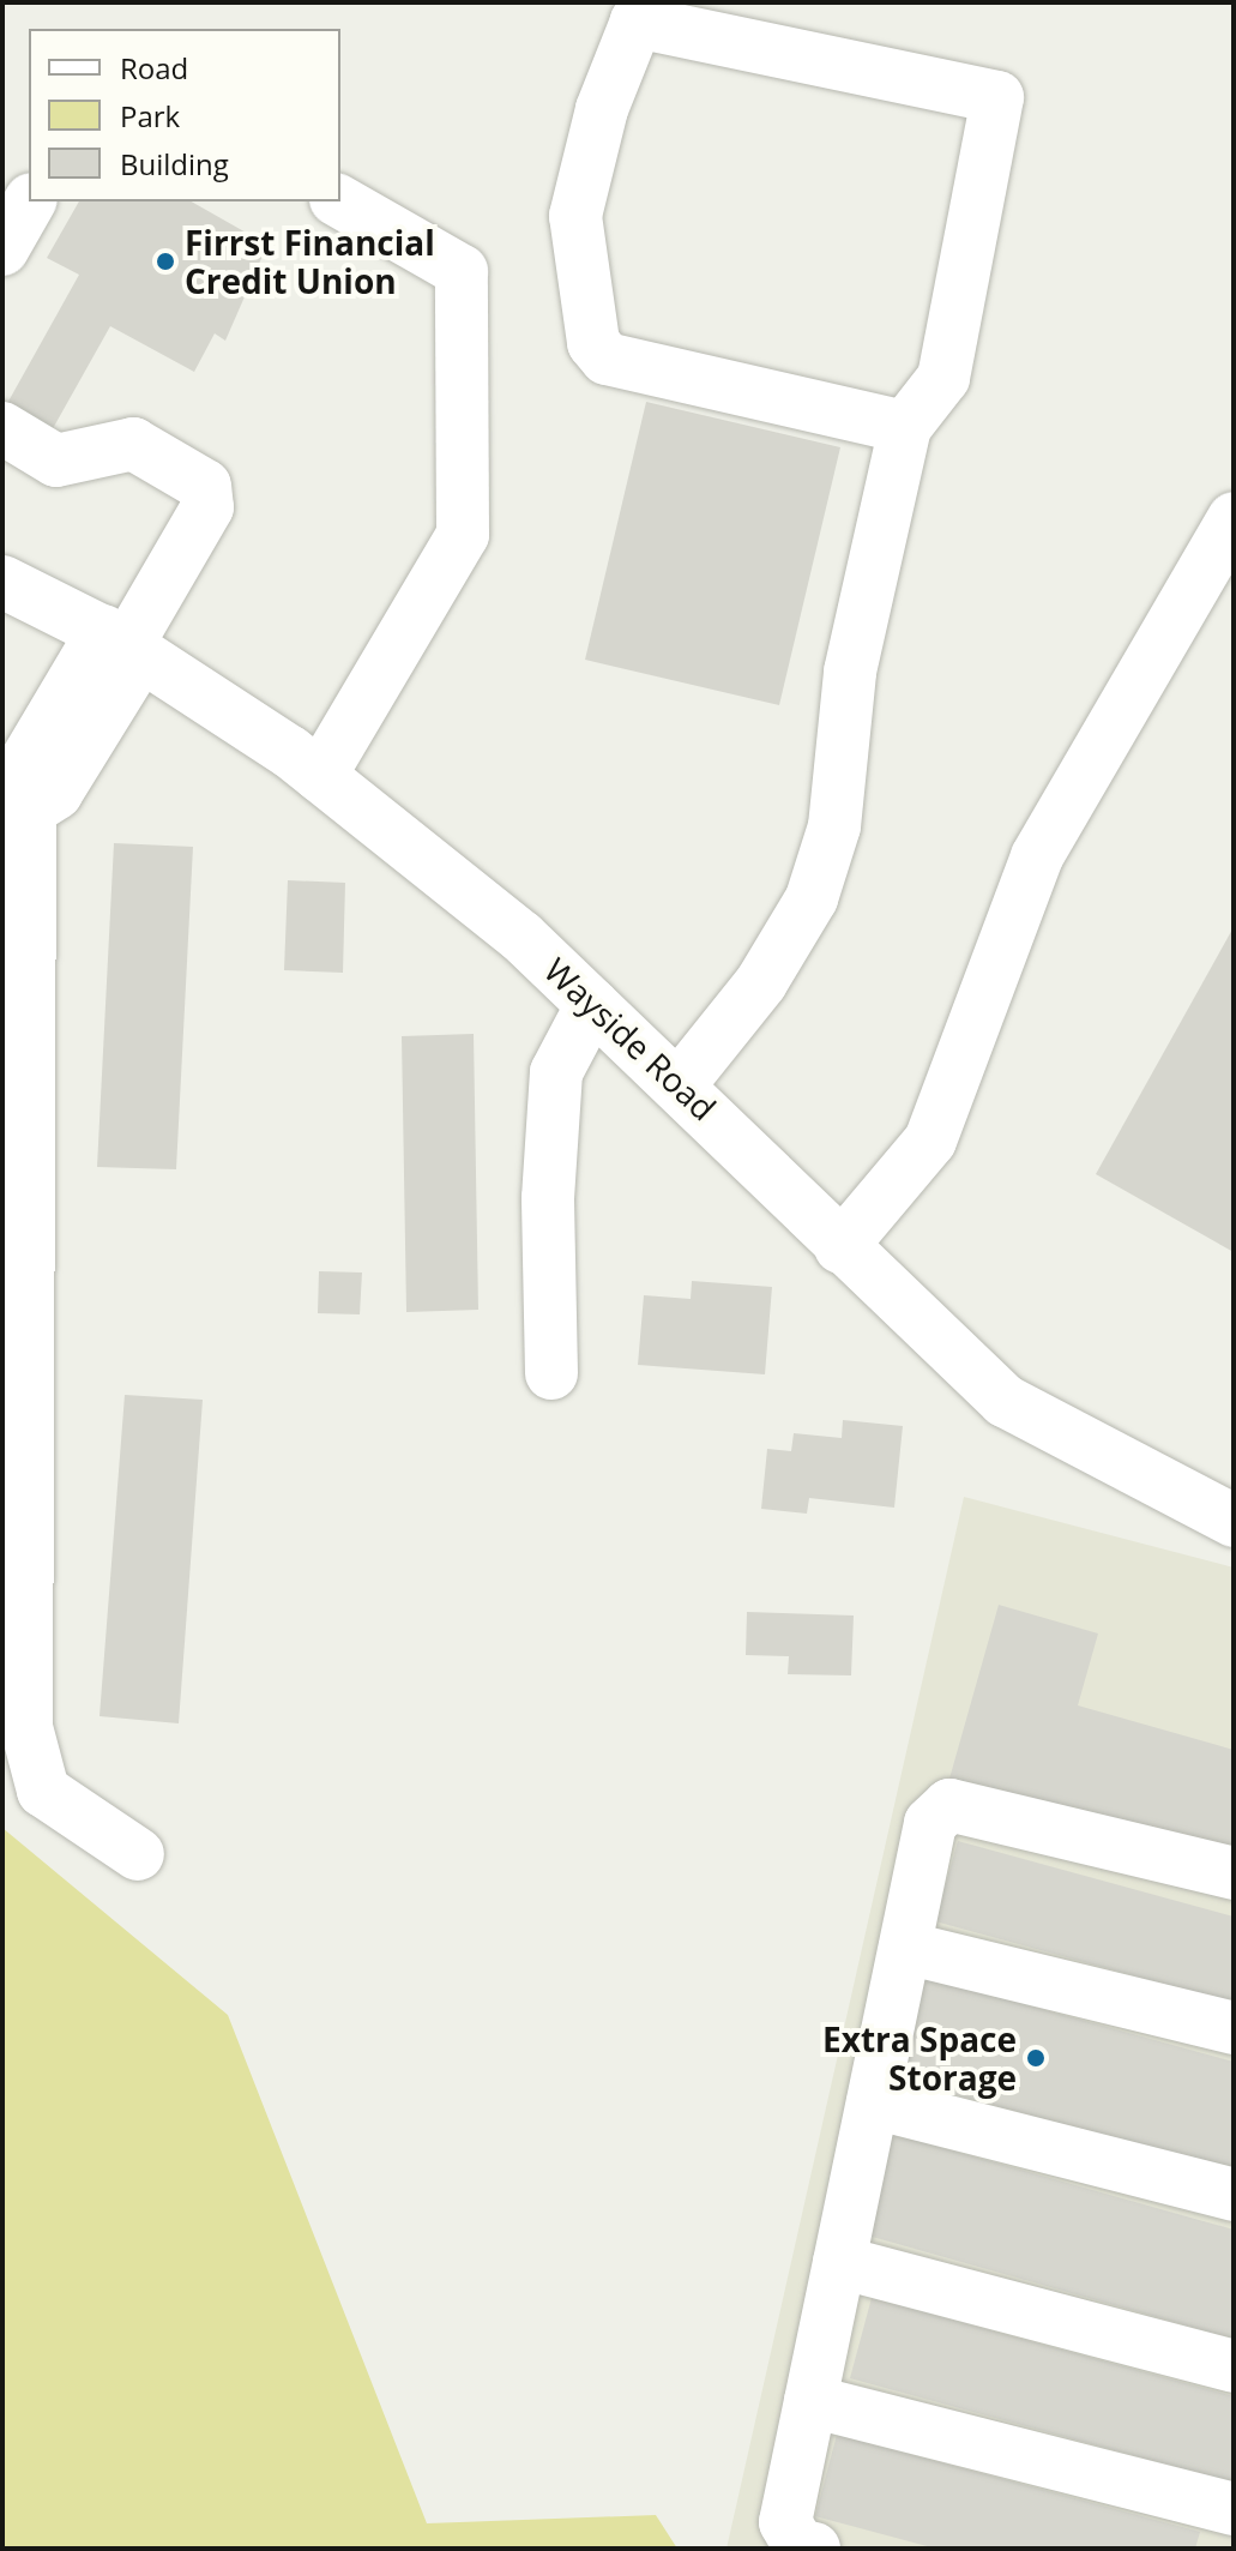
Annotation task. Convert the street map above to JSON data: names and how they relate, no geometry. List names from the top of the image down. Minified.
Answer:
{"streets":{"street":["Wayside Road"]},"places":["Firrst Financial Credit Union","Extra Space Storage"],"legend":["Road","Park","Building"]}
